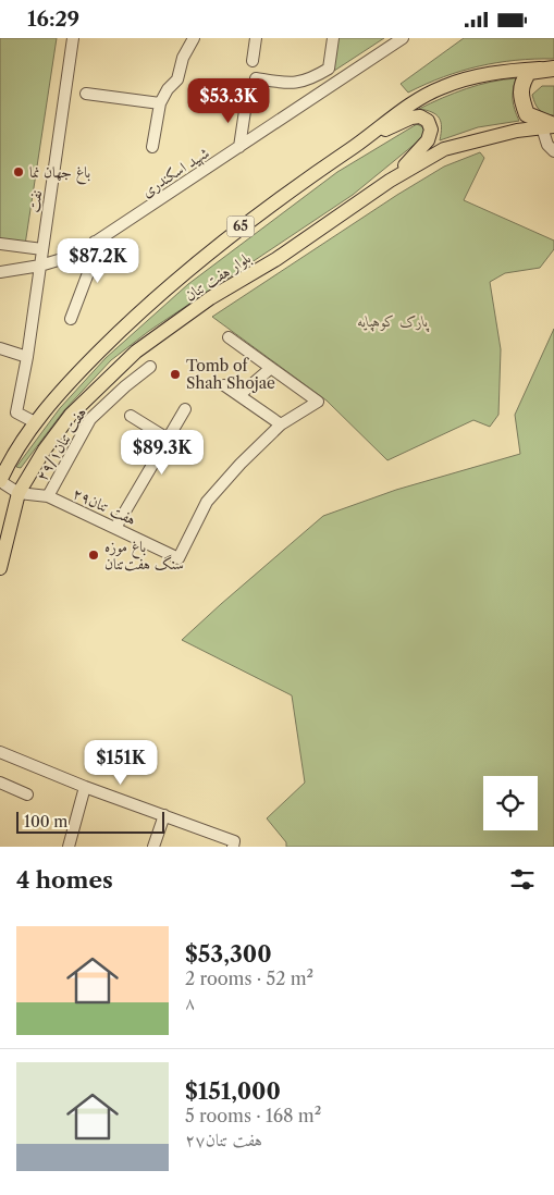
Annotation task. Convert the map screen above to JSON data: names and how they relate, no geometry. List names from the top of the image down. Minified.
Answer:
{"streets":{"highway":["65"],"main road":["بلوار هفت تنان"],"street":["شهید اسکندری","نفت","۲۹/۱هفت تنان","هفت تنان۲۹"]},"crossings":[["شهید اسکندری","نفت"],["نفت","بلوار هفت تنان"],["65","بلوار هفت تنان"],["بلوار هفت تنان","هفت تنان۲۹"],["۲۹/۱هفت تنان","هفت تنان۲۹"]],"parks":["پارک کوهپایه"],"places":["باغ جهان نما","Tomb of Shah Shojae","باغ‌ موزه سنگ هفت‌تنان"],"scale_bar":"100 m","page":{"status":"16:29","price":["$53.3K","$87.2K","$89.3K","$151K"],"scale":"100 m","heading":"4 homes","list":[{"name":"$53,300","note":"2 rooms · 52 m² · ۸"},{"name":"$151,000","note":"5 rooms · 168 m² · هفت تنان۲۷"}]}}
